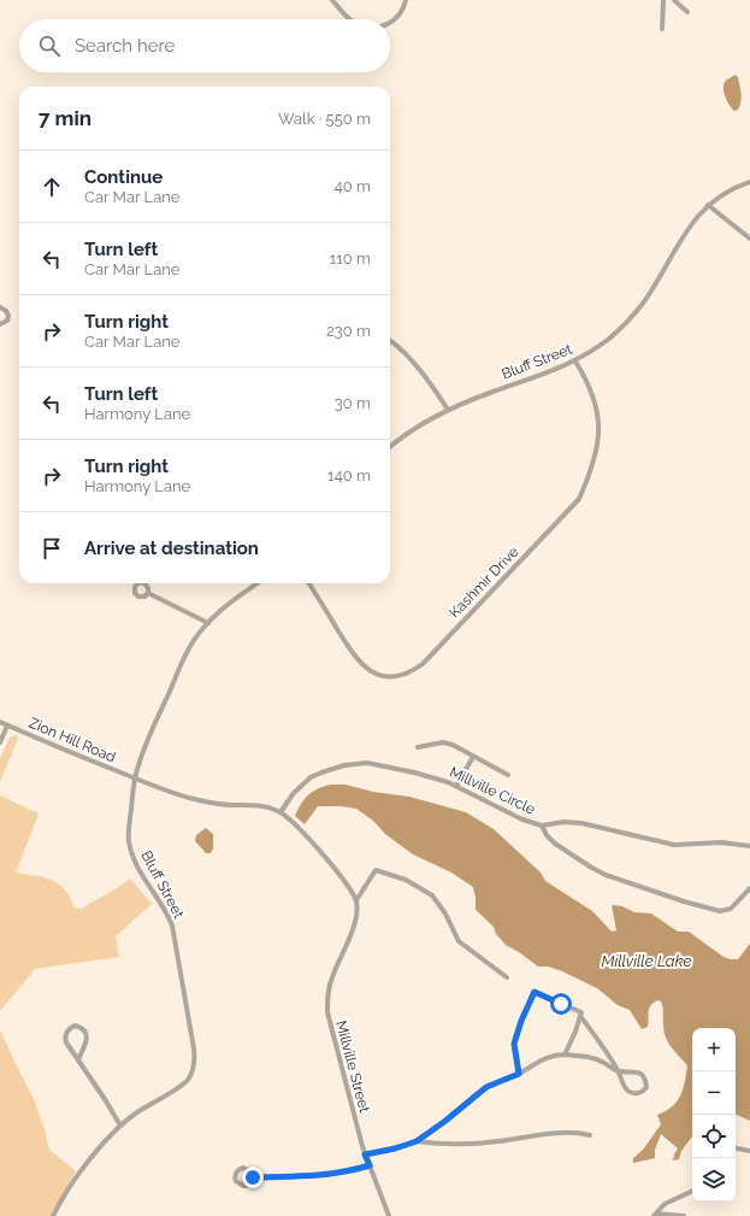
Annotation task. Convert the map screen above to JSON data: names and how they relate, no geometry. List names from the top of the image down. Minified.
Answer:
{"streets":{"street":["Bluff Street","Kashmir Drive","Zion Hill Road","Millville Circle","Millville Street"]},"crossings":[["Bluff Street","Kashmir Drive"],["Bluff Street","Zion Hill Road"]],"water":["Millville Lake"],"page":{"search":"Search here","heading":["7 min","Walk · 550 m"],"list":[["Continue","Car Mar Lane","40 m"],["Turn left","Car Mar Lane","110 m"],["Turn right","Car Mar Lane","230 m"],["Turn left","Harmony Lane","30 m"],["Turn right","Harmony Lane","140 m"],"Arrive at destination"],"map_buttons":["+","−"]}}
